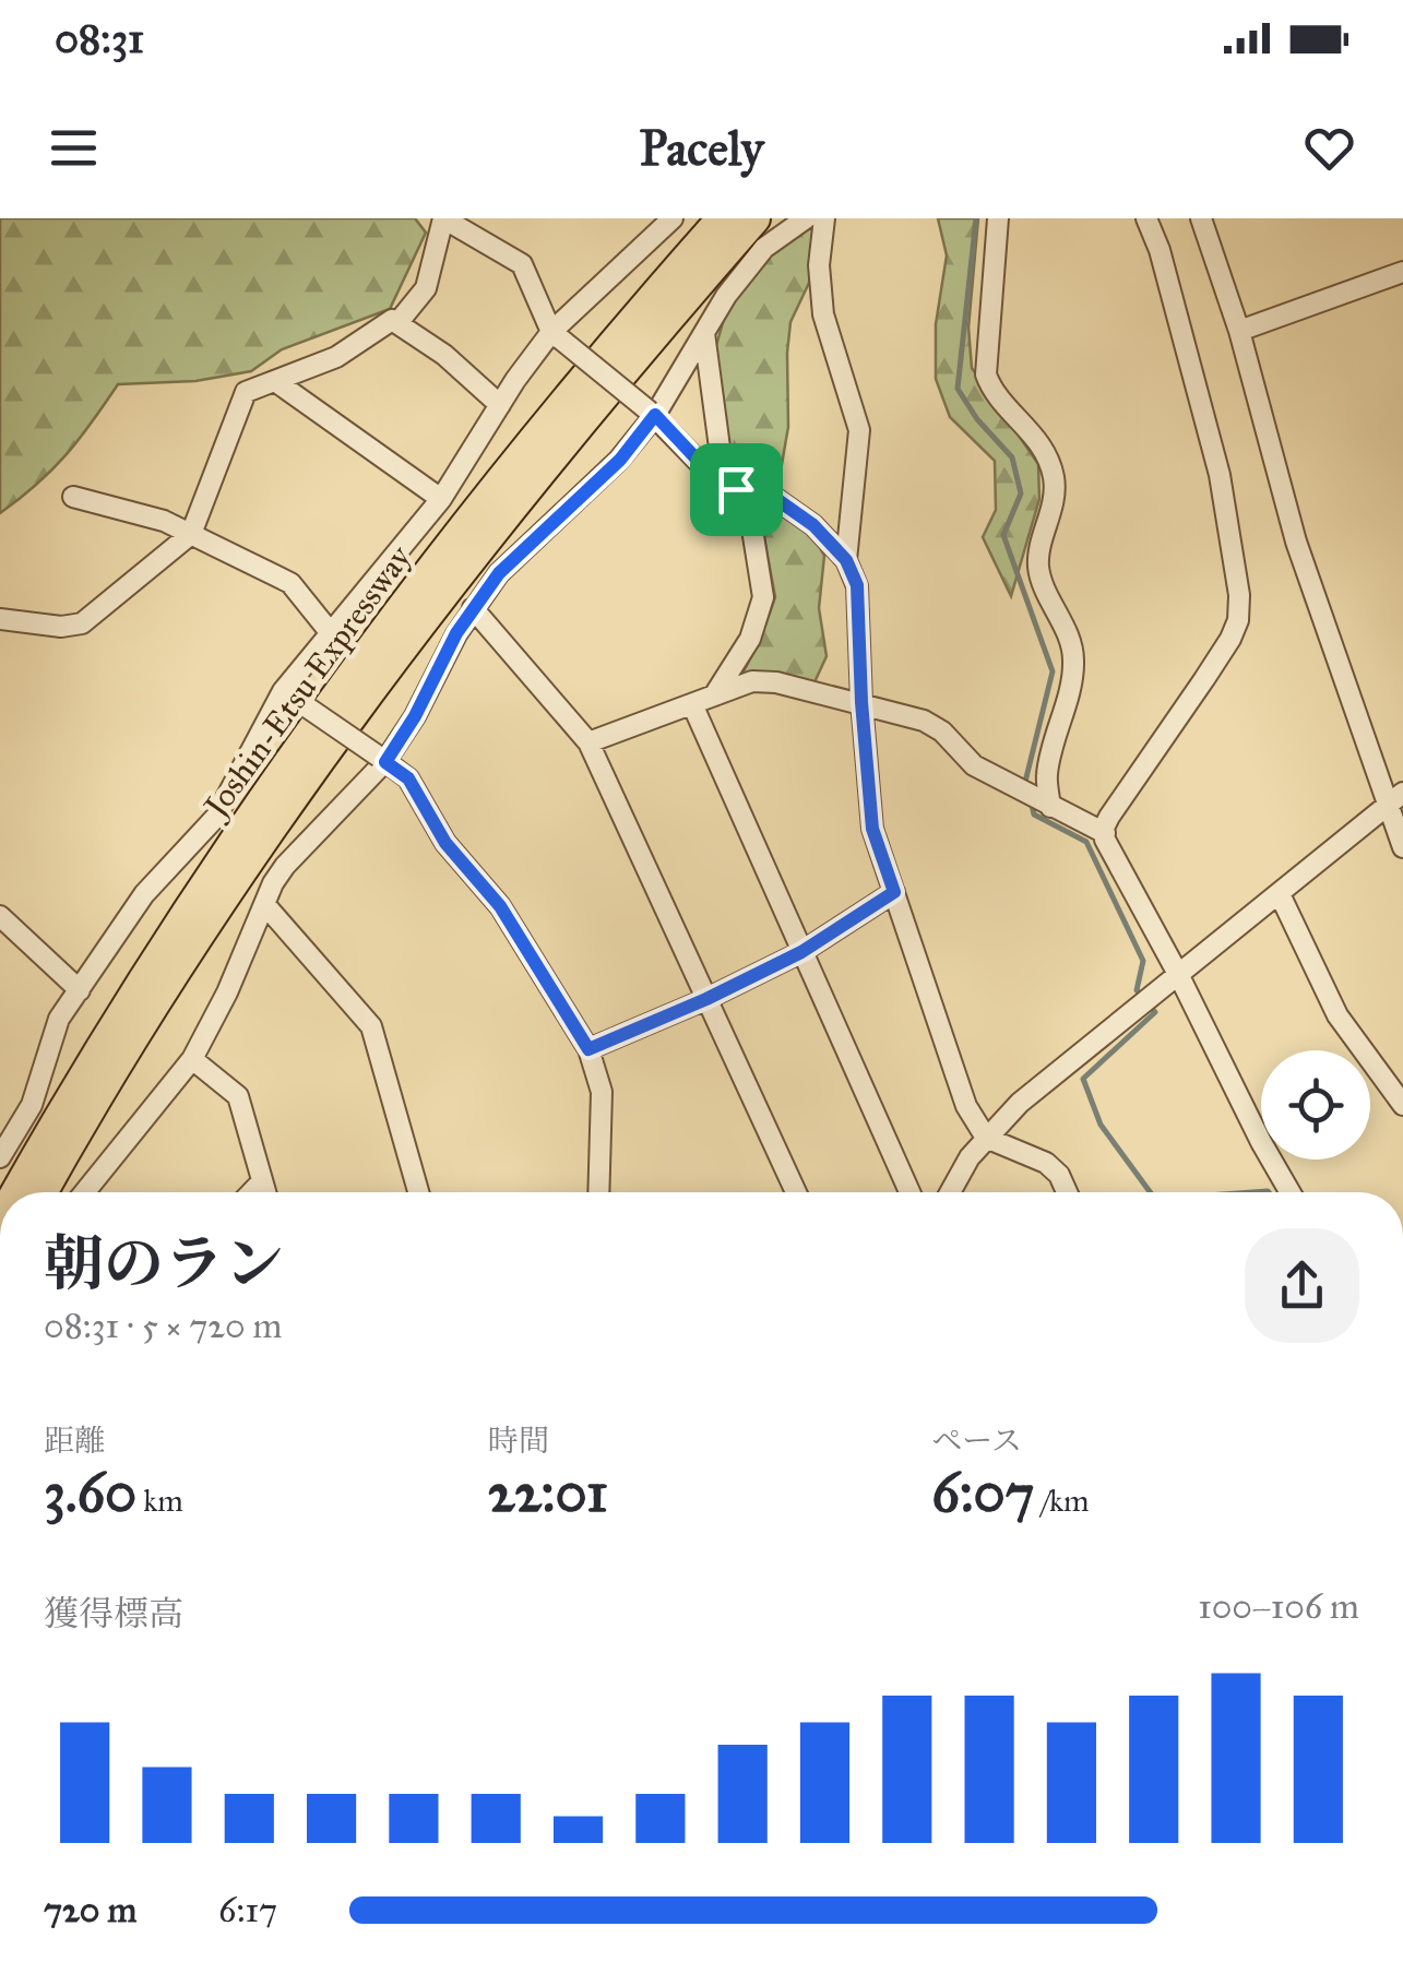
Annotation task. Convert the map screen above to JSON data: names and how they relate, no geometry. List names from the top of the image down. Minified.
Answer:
{"streets":{"highway":["Joshin-Etsu Expressway"]},"page":{"status":"08:31","header":"Pacely","heading":["朝のラン","08:31 · 5 × 720 m"],"stats":[["距離","3.60 km"],["時間","22:01"],["ペース","6:07 /km"]],"chart":["獲得標高","100–106 m"],"list":[{"name":"720 m","note":"6:17"}]}}
